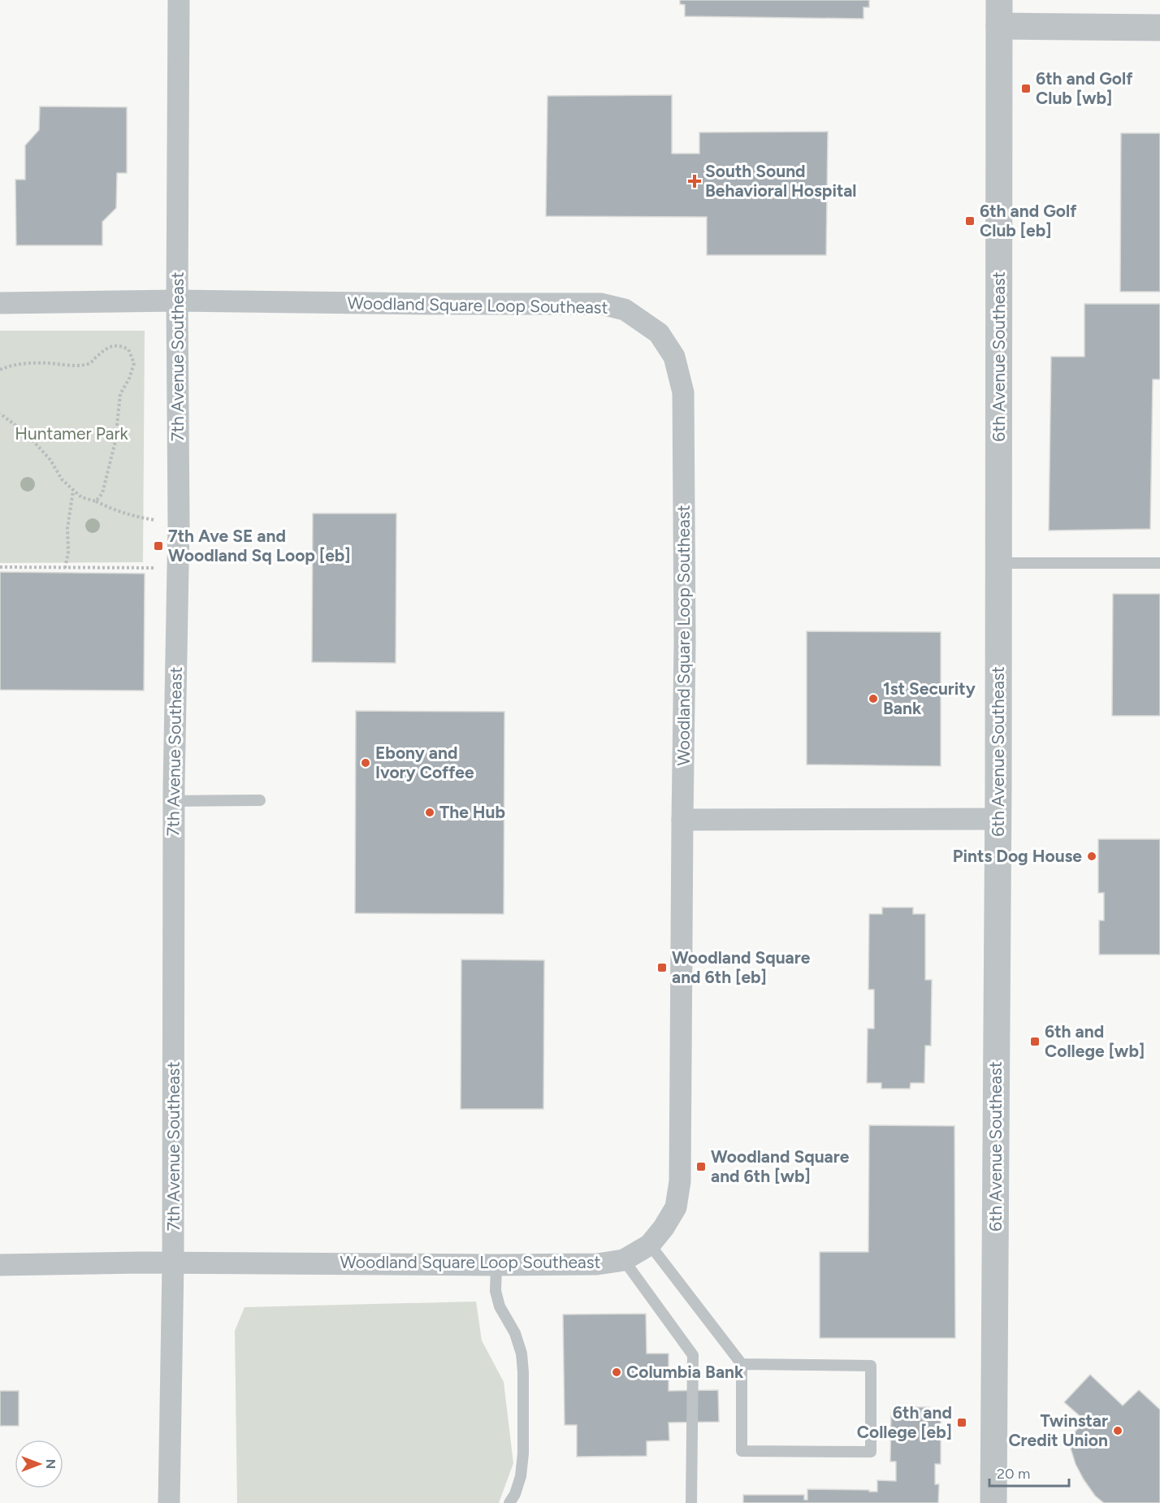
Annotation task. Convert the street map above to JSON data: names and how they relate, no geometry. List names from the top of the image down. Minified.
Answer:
{"streets":{"street":["Woodland Square Loop Southeast","7th Avenue Southeast","6th Avenue Southeast"]},"crossings":[["Woodland Square Loop Southeast","7th Avenue Southeast"]],"parks":["Huntamer Park"],"places":{"transit":["6th and Golf Club [wb]","6th and Golf Club [eb]","7th Ave SE and Woodland Sq Loop [eb]","Woodland Square and 6th [eb]","6th and College [wb]","Woodland Square and 6th [wb]","6th and College [eb]"],"health":["South Sound Behavioral Hospital"],"other":["1st Security Bank","Ebony and Ivory Coffee","The Hub","Pints Dog House","Columbia Bank","Twinstar Credit Union"]},"scale_bar":"20 m","north":"right"}
